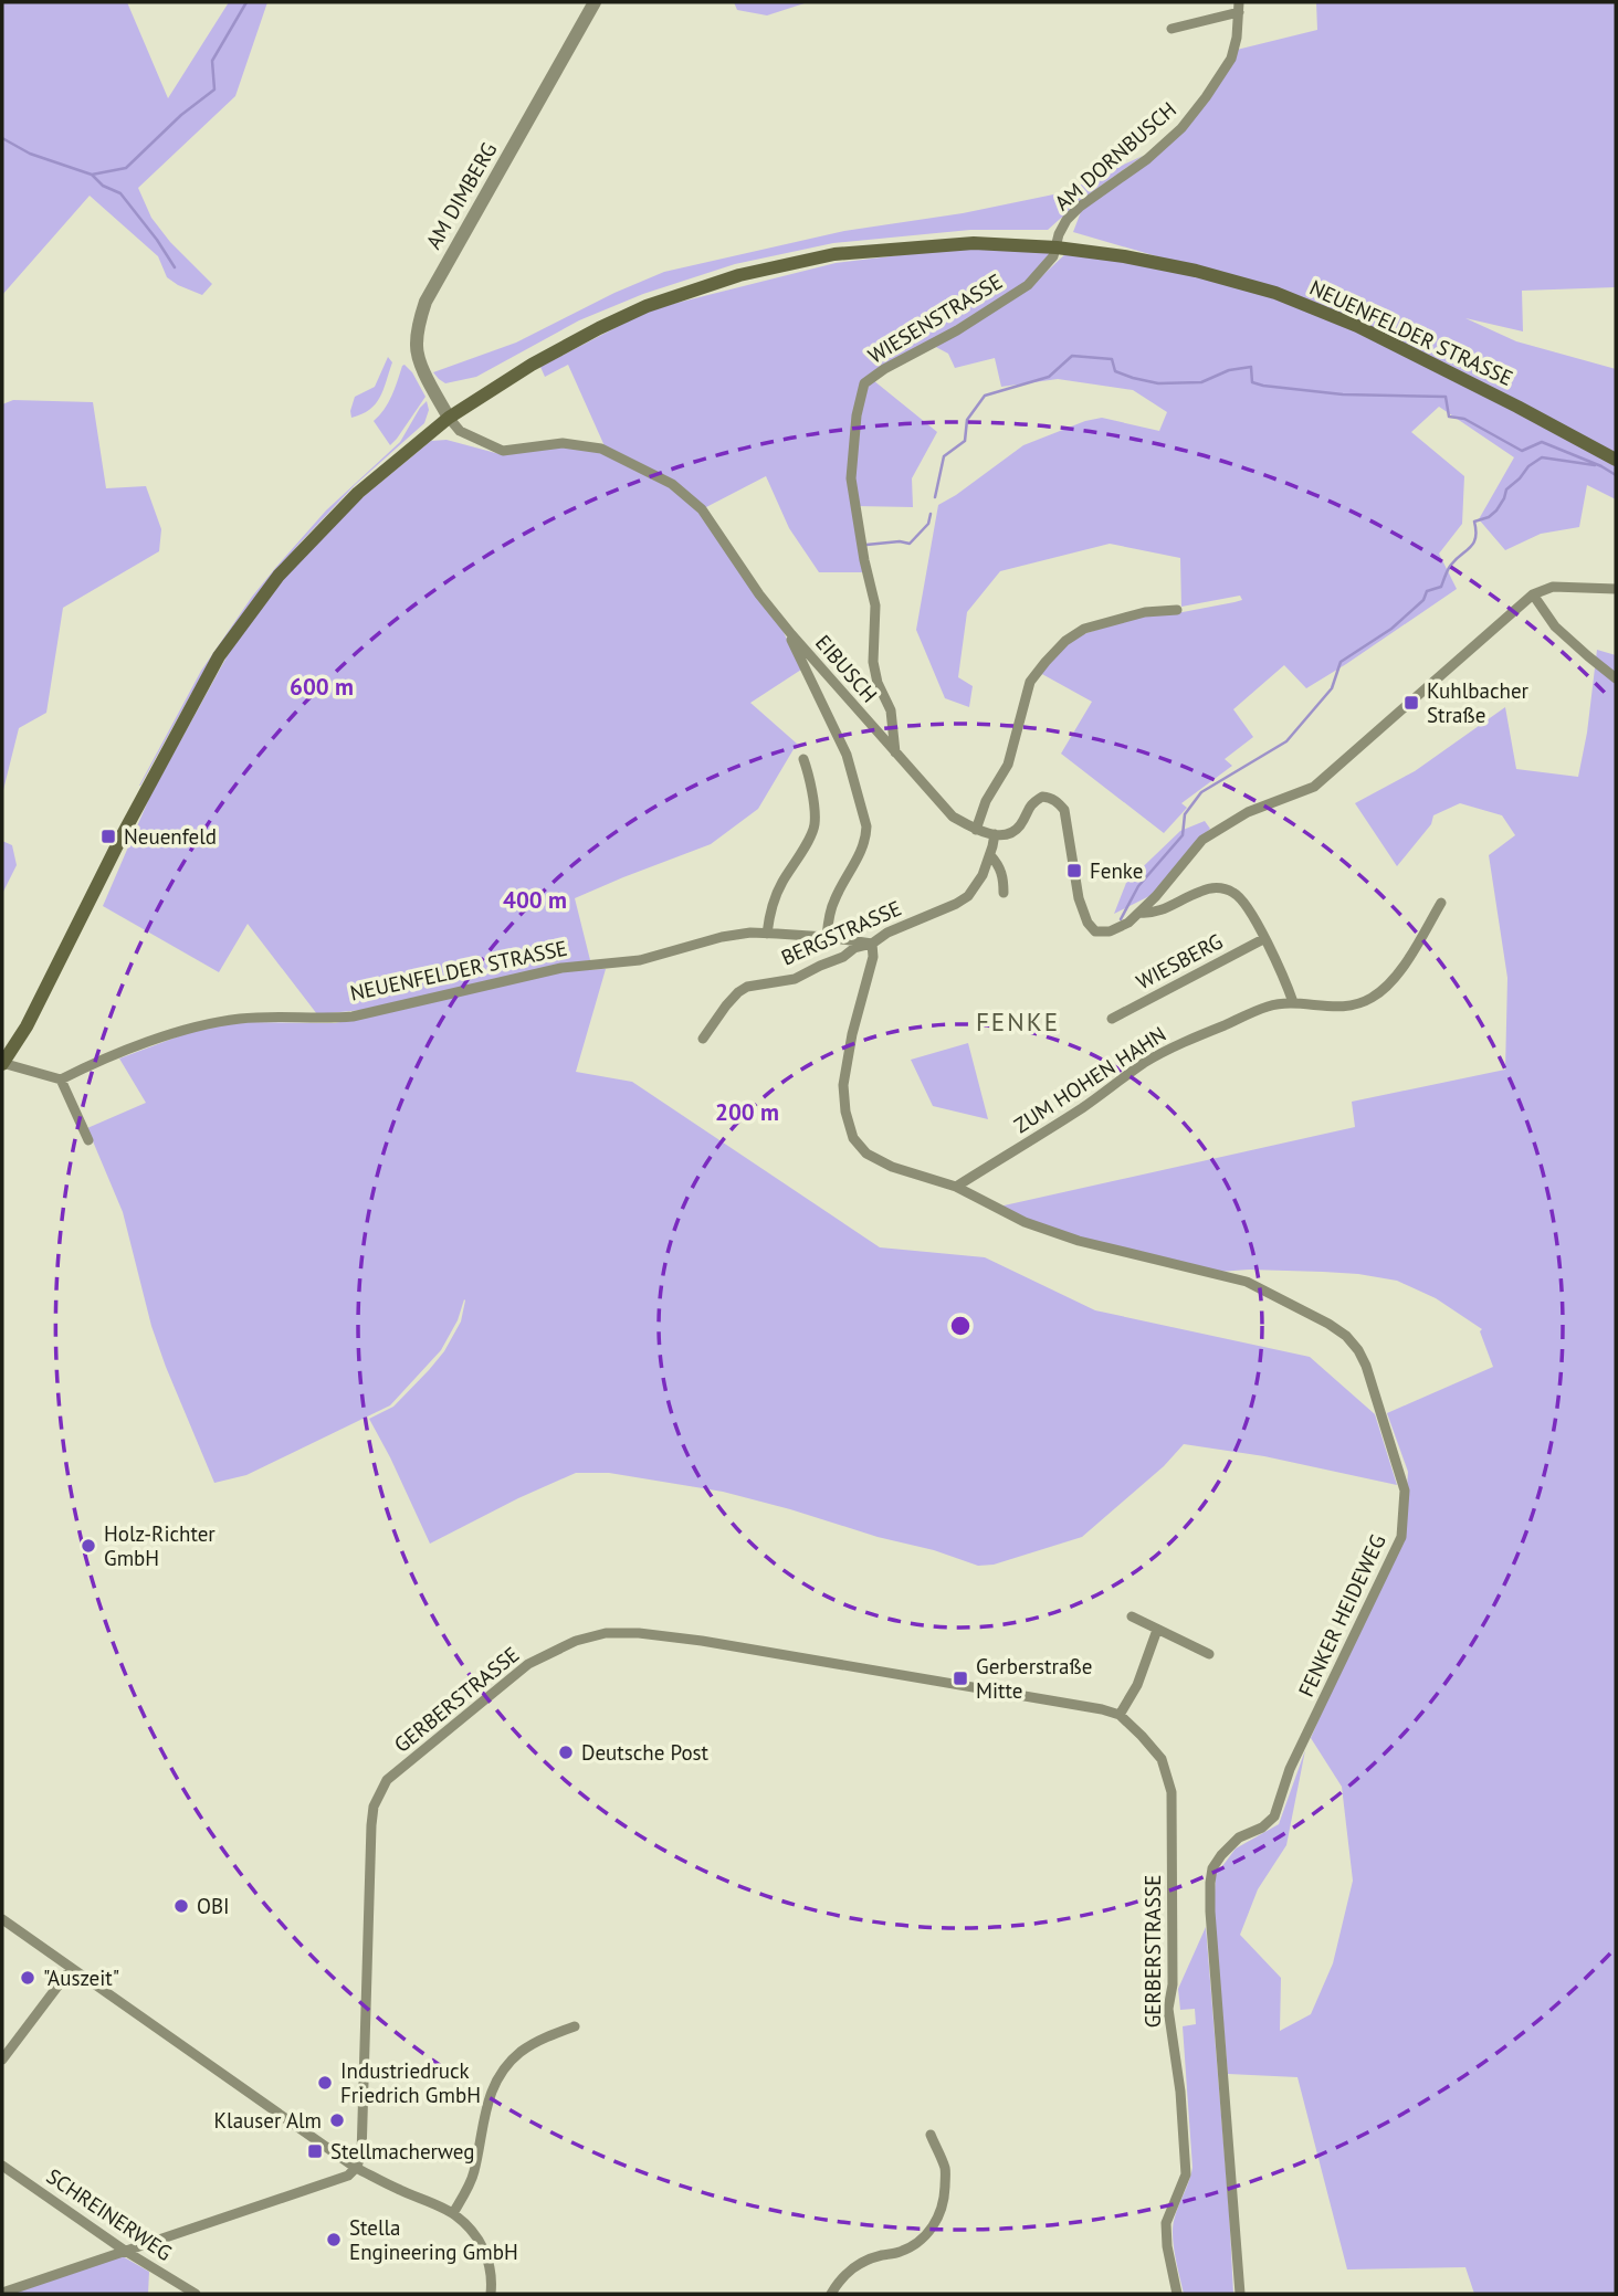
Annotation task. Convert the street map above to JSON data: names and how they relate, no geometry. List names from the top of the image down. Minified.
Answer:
{"streets":{"main road":["NEUENFELDER STRASSE"],"street":["AM DORNBUSCH","AM DIMBERG","WIESENSTRASSE","EIBUSCH","BERGSTRASSE","WIESBERG","ZUM HOHEN HAHN","FENKER HEIDEWEG","GERBERSTRASSE","SCHREINERWEG"]},"crossings":[["AM DORNBUSCH","WIESENSTRASSE"],["AM DORNBUSCH","NEUENFELDER STRASSE"],["AM DIMBERG","NEUENFELDER STRASSE"],["AM DIMBERG","EIBUSCH"],["WIESENSTRASSE","NEUENFELDER STRASSE"],["WIESENSTRASSE","EIBUSCH"],["NEUENFELDER STRASSE","EIBUSCH"],["NEUENFELDER STRASSE","BERGSTRASSE"],["NEUENFELDER STRASSE","FENKER HEIDEWEG"],["EIBUSCH","BERGSTRASSE"],["BERGSTRASSE","FENKER HEIDEWEG"],["ZUM HOHEN HAHN","FENKER HEIDEWEG"]],"districts":["FENKE"],"places":{"transit":["Kuhlbacher Straße","Neuenfeld","Fenke","Gerberstraße Mitte","Stellmacherweg"],"other":["Holz-Richter GmbH","Deutsche Post","OBI","\"Auszeit\"","Industriedruck Friedrich GmbH","Klauser Alm","Stella Engineering GmbH"]},"rings":["600 m","400 m","200 m"]}
